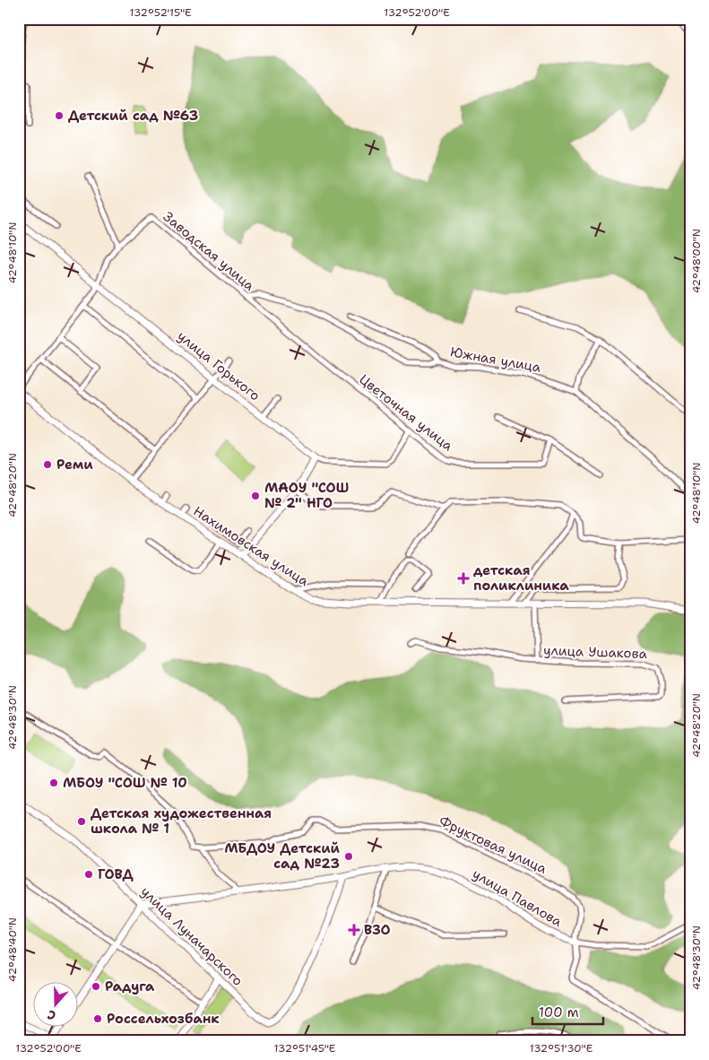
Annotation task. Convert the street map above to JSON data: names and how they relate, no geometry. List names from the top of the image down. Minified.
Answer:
{"streets":{"main road":["улица Горького","Нахимовская улица","улица Павлова","улица Луначарского"],"street":["Заводская улица","Южная улица","Цветочная улица","улица Ушакова","Фруктовая улица"]},"crossings":[["Заводская улица","улица Горького"],["Заводская улица","Цветочная улица"],["улица Горького","Цветочная улица"],["Фруктовая улица","улица Павлова"],["улица Павлова","улица Луначарского"]],"places":{"other":["Детский сад №63","Реми","МАОУ \"СОШ № 2\" НГО","МБОУ \"СОШ № 10","Детская художественная школа № 1","МБДОУ Детский сад №23","ГОВД","Радуга","Россельхозбанк"],"health":["детская поликлиника","ВЗО"]},"scale_bar":"100 m","north":"bottom","coordinates":["132°52'15\"E","132°52'00\"E","42°48'10\"N","42°48'00\"N","42°48'20\"N","42°48'30\"N","42°48'40\"N","132°51'45\"E","132°51'30\"E"]}
